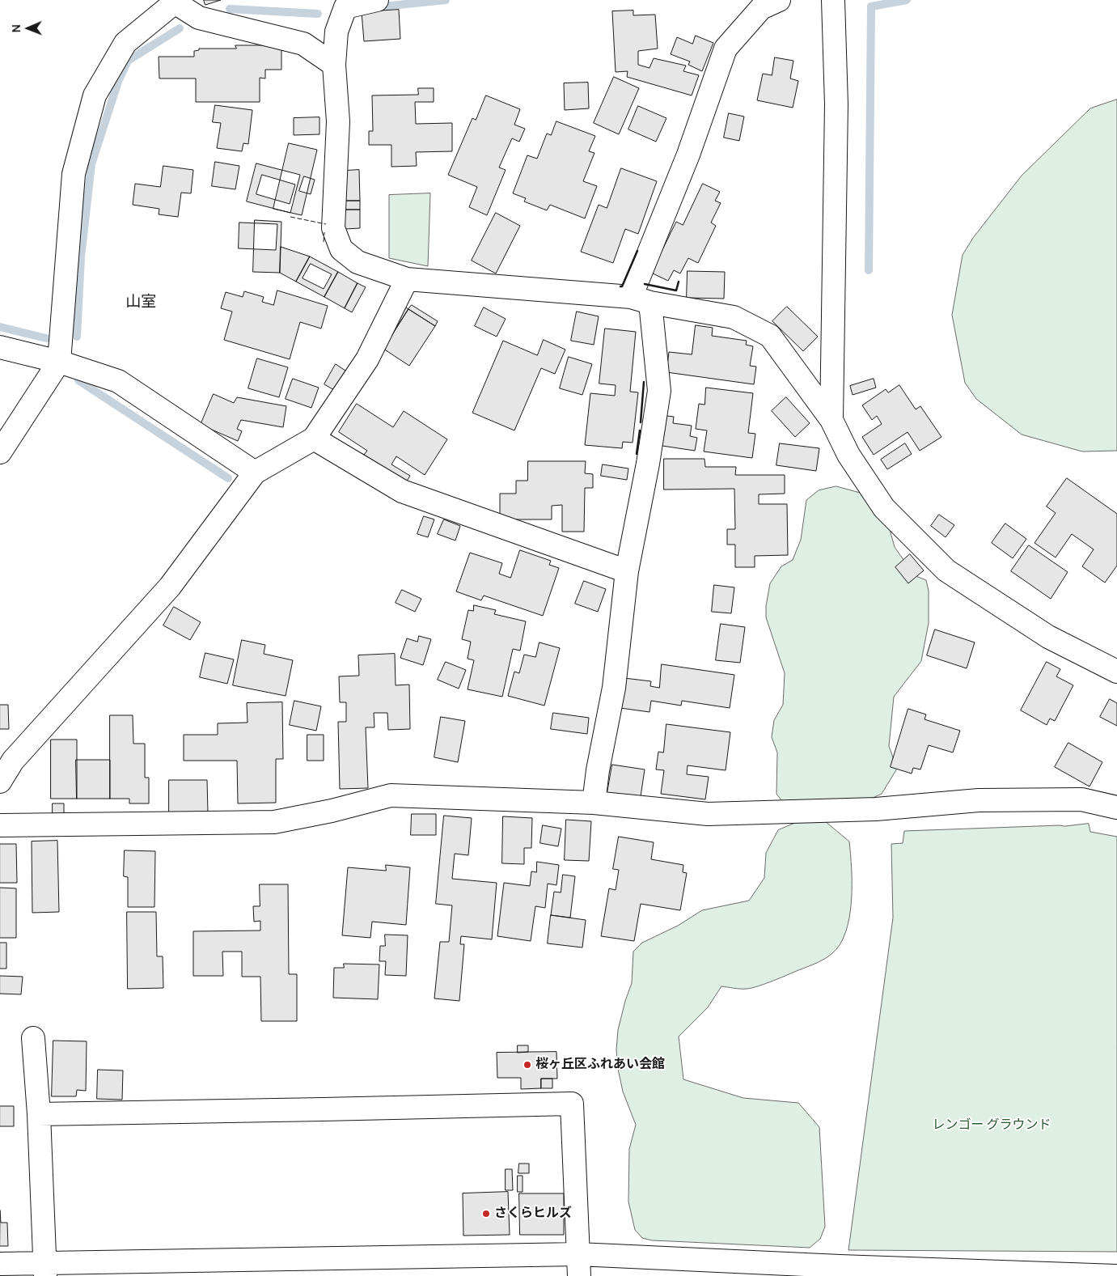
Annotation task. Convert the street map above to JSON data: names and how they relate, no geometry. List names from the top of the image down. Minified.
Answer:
{"districts":["山室"],"parks":["レンゴー グラウンド"],"places":["桜ヶ丘区ふれあい会館","さくらヒルズ"],"north":"left"}
